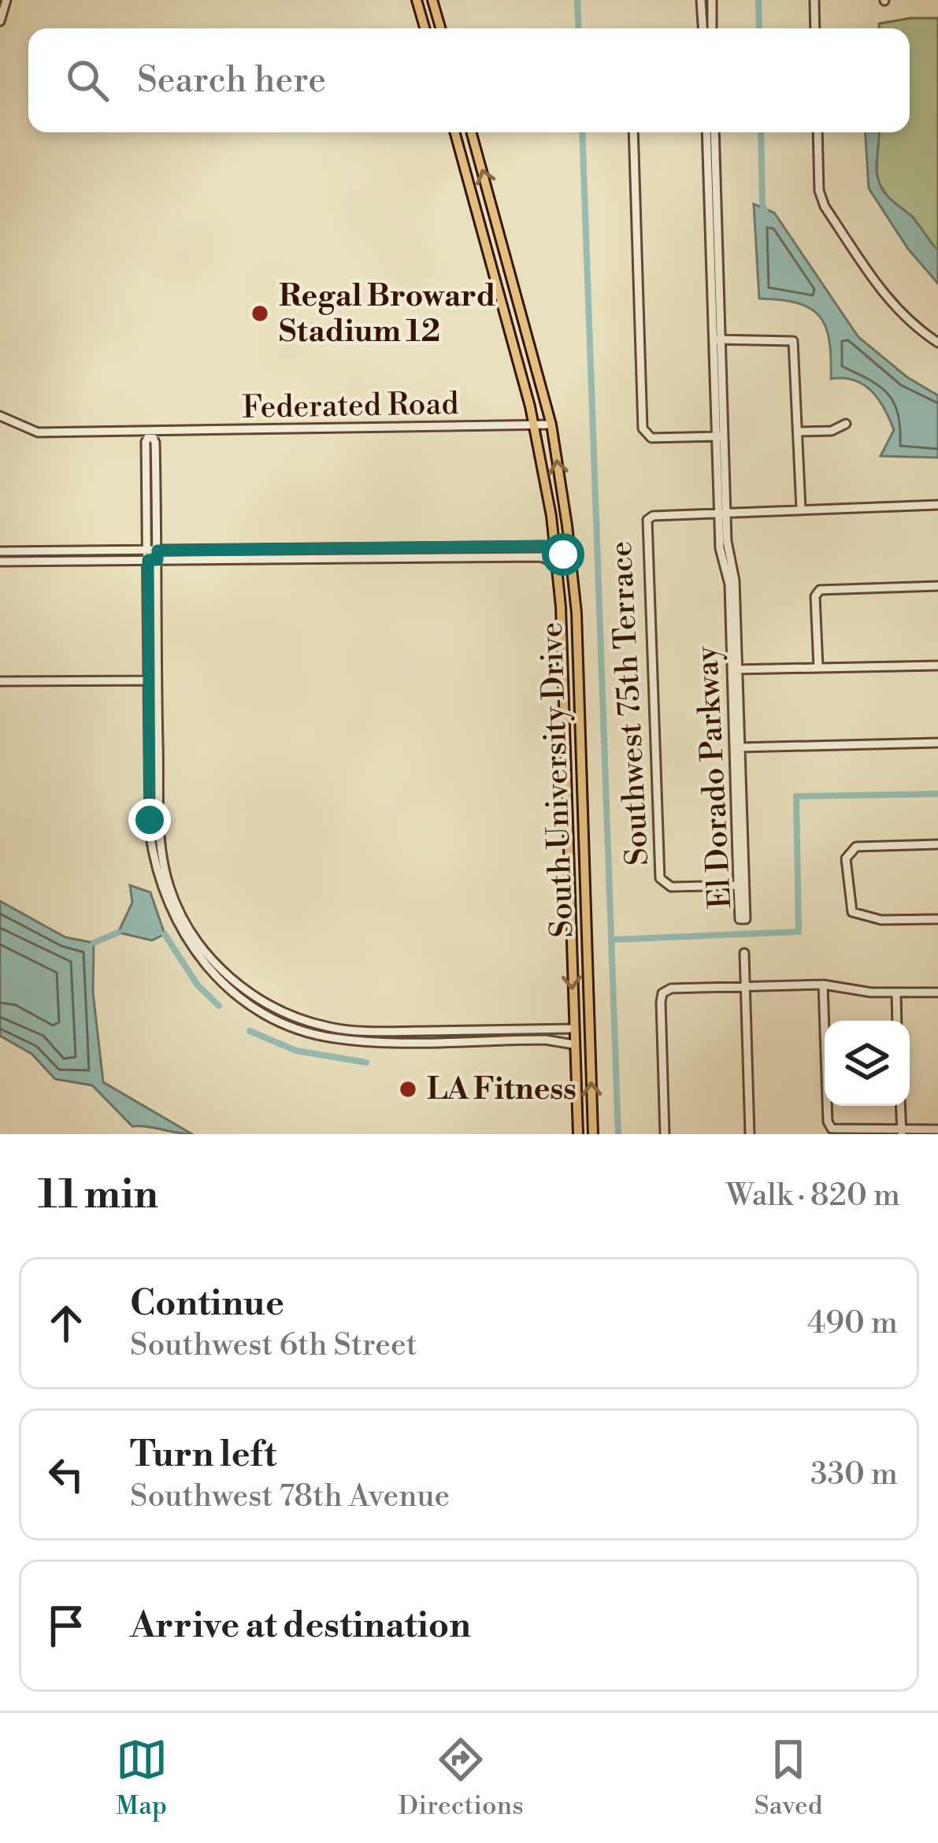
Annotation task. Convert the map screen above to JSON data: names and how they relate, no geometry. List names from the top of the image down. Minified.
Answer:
{"streets":{"main road":["South University Drive"],"street":["Federated Road","Southwest 75th Terrace","El Dorado Parkway"]},"crossings":[["Federated Road","South University Drive"],["Southwest 75th Terrace","El Dorado Parkway"]],"places":["Regal Broward Stadium 12","LA Fitness"],"page":{"search":"Search here","heading":["11 min","Walk · 820 m"],"list":[["Continue","Southwest 6th Street","490 m"],["Turn left","Southwest 78th Avenue","330 m"],"Arrive at destination"],"nav":["Map","Directions","Saved"]}}
